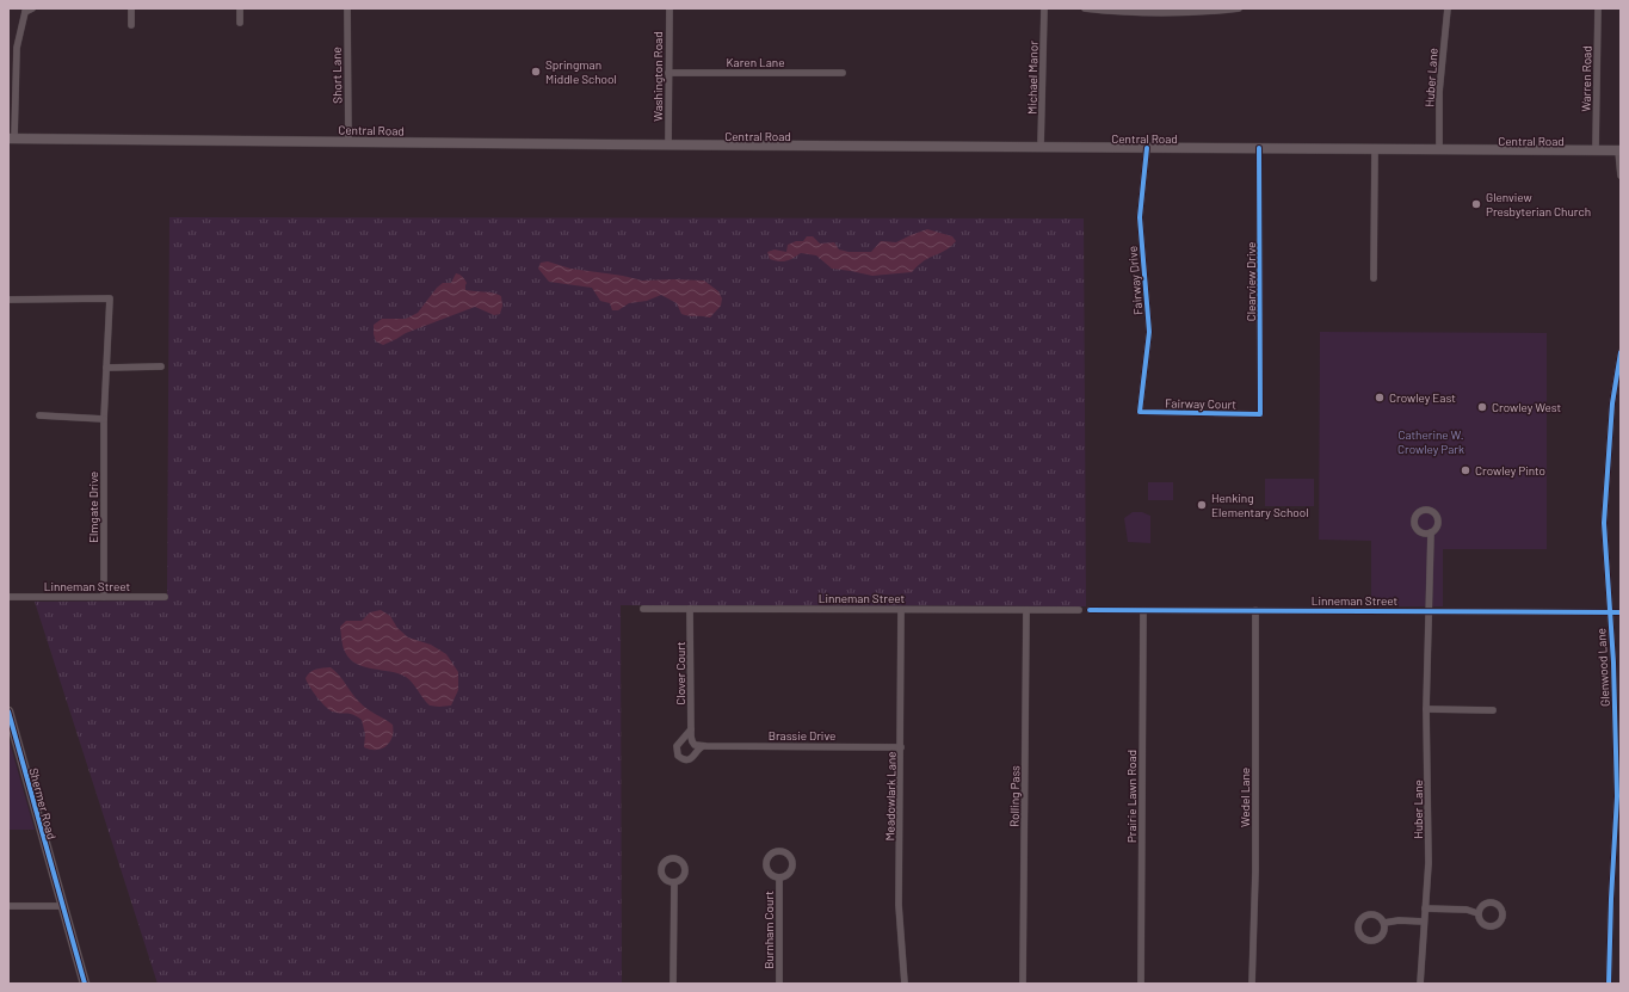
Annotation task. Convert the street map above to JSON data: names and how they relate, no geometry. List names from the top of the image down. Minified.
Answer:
{"streets":{"main road":["Central Road","Shermer Road"],"street":["Karen Lane","Short Lane","Washington Road","Michael Manor","Huber Lane","Warren Road","Fairway Drive","Clearview Drive","Fairway Court","Elmgate Drive","Linneman Street","Glenwood Lane","Clover Court","Brassie Drive","Meadowlark Lane","Rolling Pass","Prairie Lawn Road","Wedel Lane","Burnham Court"]},"crossings":[["Karen Lane","Washington Road"],["Short Lane","Central Road"],["Washington Road","Central Road"],["Michael Manor","Central Road"],["Huber Lane","Central Road"],["Huber Lane","Linneman Street"],["Warren Road","Central Road"],["Central Road","Fairway Drive"],["Central Road","Clearview Drive"],["Fairway Drive","Fairway Court"],["Clearview Drive","Fairway Court"],["Elmgate Drive","Linneman Street"],["Linneman Street","Glenwood Lane"],["Linneman Street","Clover Court"],["Linneman Street","Meadowlark Lane"],["Linneman Street","Rolling Pass"],["Linneman Street","Prairie Lawn Road"],["Linneman Street","Wedel Lane"],["Brassie Drive","Meadowlark Lane"]],"parks":["Catherine W. Crowley Park"],"places":["Springman Middle School","Glenview Presbyterian Church","Crowley East","Crowley West","Crowley Pinto","Henking Elementary School"]}
